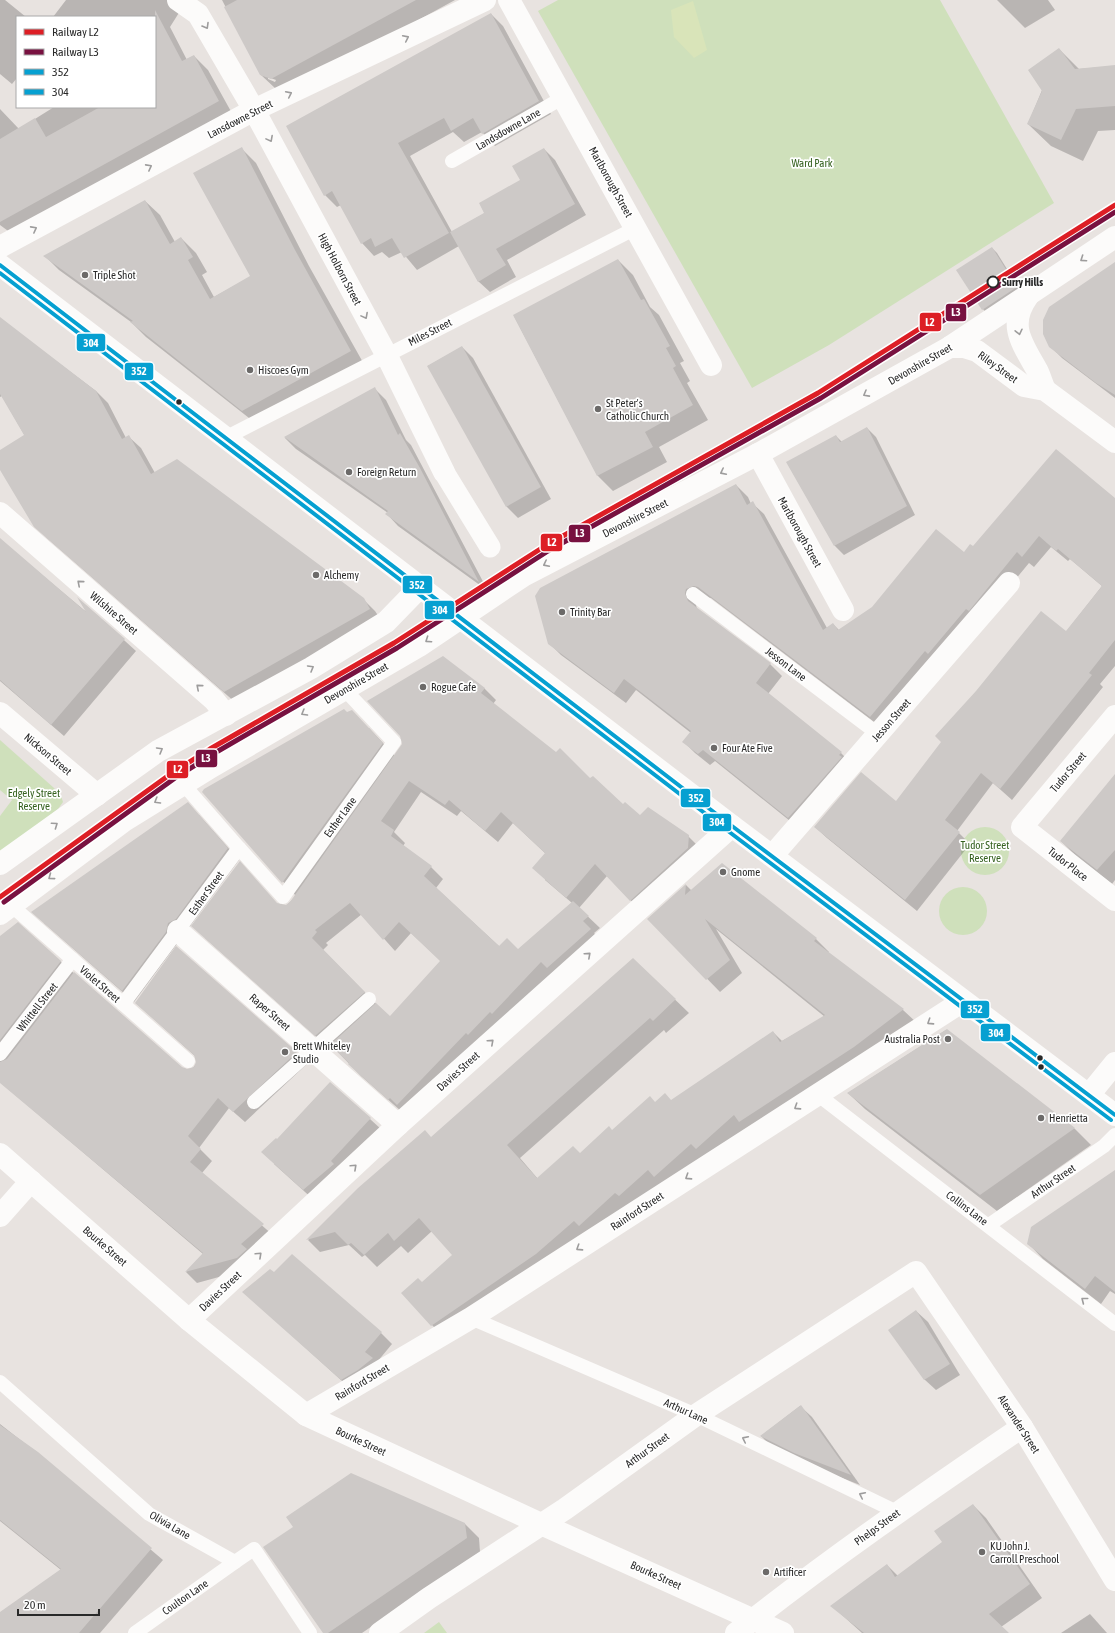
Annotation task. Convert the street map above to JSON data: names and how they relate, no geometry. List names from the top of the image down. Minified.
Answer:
{"streets":{"street":["Lansdowne Street","Marlborough Street","High Holborn Street","Devonshire Street","Riley Street","Wilshire Street","Jesson Street","Nickson Street","Tudor Street","Tudor Place","Raper Street","Davies Street","Arthur Street","Rainford Street","Bourke Street","Alexander Street","Phelps Street"],"lane":["Landsdowne Lane","Miles Street","Jesson Lane","Esther Lane","Esther Street","Violet Street","Whittell Street","Collins Lane","Arthur Lane","Olivia Lane","Coulton Lane"]},"crossings":[["Lansdowne Street","High Holborn Street"],["Landsdowne Lane","Marlborough Street"],["Marlborough Street","Miles Street"],["Marlborough Street","Devonshire Street"],["High Holborn Street","Miles Street"],["Devonshire Street","Riley Street"],["Devonshire Street","Esther Lane"],["Devonshire Street","Violet Street"],["Jesson Lane","Jesson Street"],["Tudor Street","Tudor Place"],["Esther Lane","Esther Street"],["Esther Street","Violet Street"],["Esther Street","Raper Street"],["Violet Street","Whittell Street"],["Raper Street","Davies Street"],["Davies Street","Bourke Street"],["Arthur Street","Collins Lane"],["Arthur Street","Bourke Street"],["Arthur Street","Arthur Lane"],["Arthur Street","Alexander Street"],["Collins Lane","Rainford Street"],["Rainford Street","Bourke Street"],["Rainford Street","Arthur Lane"],["Bourke Street","Phelps Street"],["Arthur Lane","Phelps Street"],["Alexander Street","Phelps Street"],["Olivia Lane","Coulton Lane"]],"one_way":["Lansdowne Street","High Holborn Street","Wilshire Street","Davies Street","Collins Lane","Rainford Street","Arthur Lane"],"parks":["Ward Park","Edgely Street Reserve","Tudor Street Reserve"],"places":["Triple Shot","Surry Hills","Hiscoes Gym","St Peter's Catholic Church","Foreign Return","Alchemy","Trinity Bar","Rogue Cafe","Four Ate Five","Gnome","Australia Post","Brett Whiteley Studio","Henrietta","KU John J. Carroll Preschool","Artificer"],"lines":["rail line L2","rail line L3","transit line 352","transit line 304"],"legend":["Railway L2","Railway L3","352","304"],"scale_bar":"20 m"}
